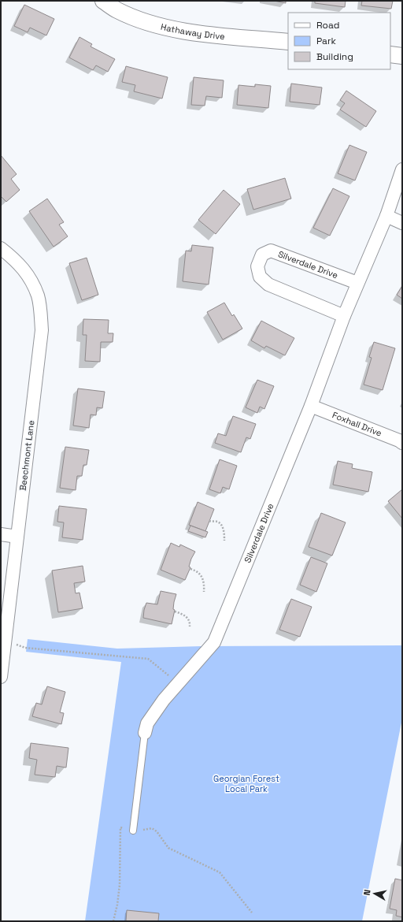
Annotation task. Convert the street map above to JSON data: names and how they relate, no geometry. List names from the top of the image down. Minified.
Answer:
{"streets":{"street":["Hathaway Drive","Silverdale Drive","Foxhall Drive","Beechmont Lane"]},"crossings":[["Silverdale Drive","Foxhall Drive"]],"parks":["Georgian Forest Local Park"],"legend":["Road","Park","Building"],"north":"left"}
